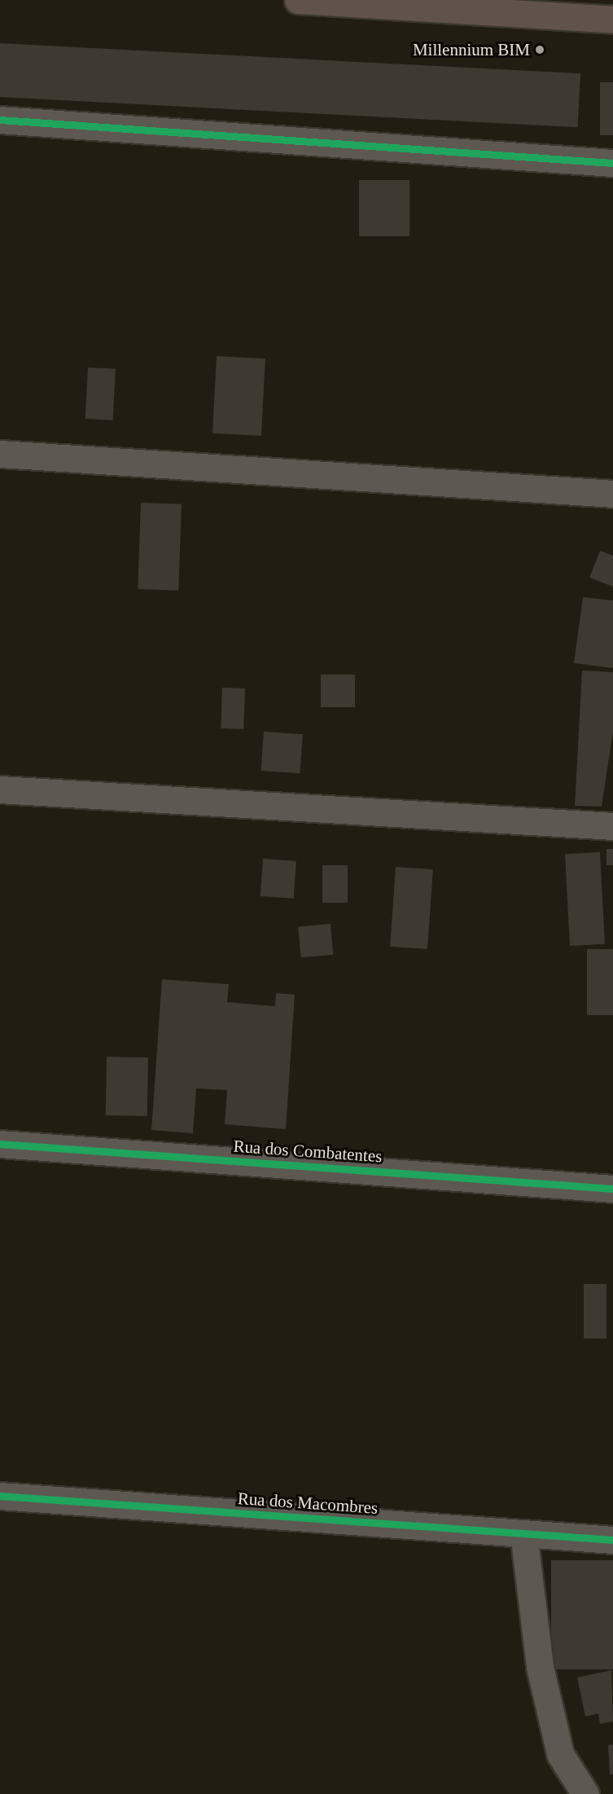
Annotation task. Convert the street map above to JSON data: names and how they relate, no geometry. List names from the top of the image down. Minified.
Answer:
{"streets":{"street":["Rua dos Combatentes","Rua dos Macombres"]},"places":["Millennium BIM"]}
